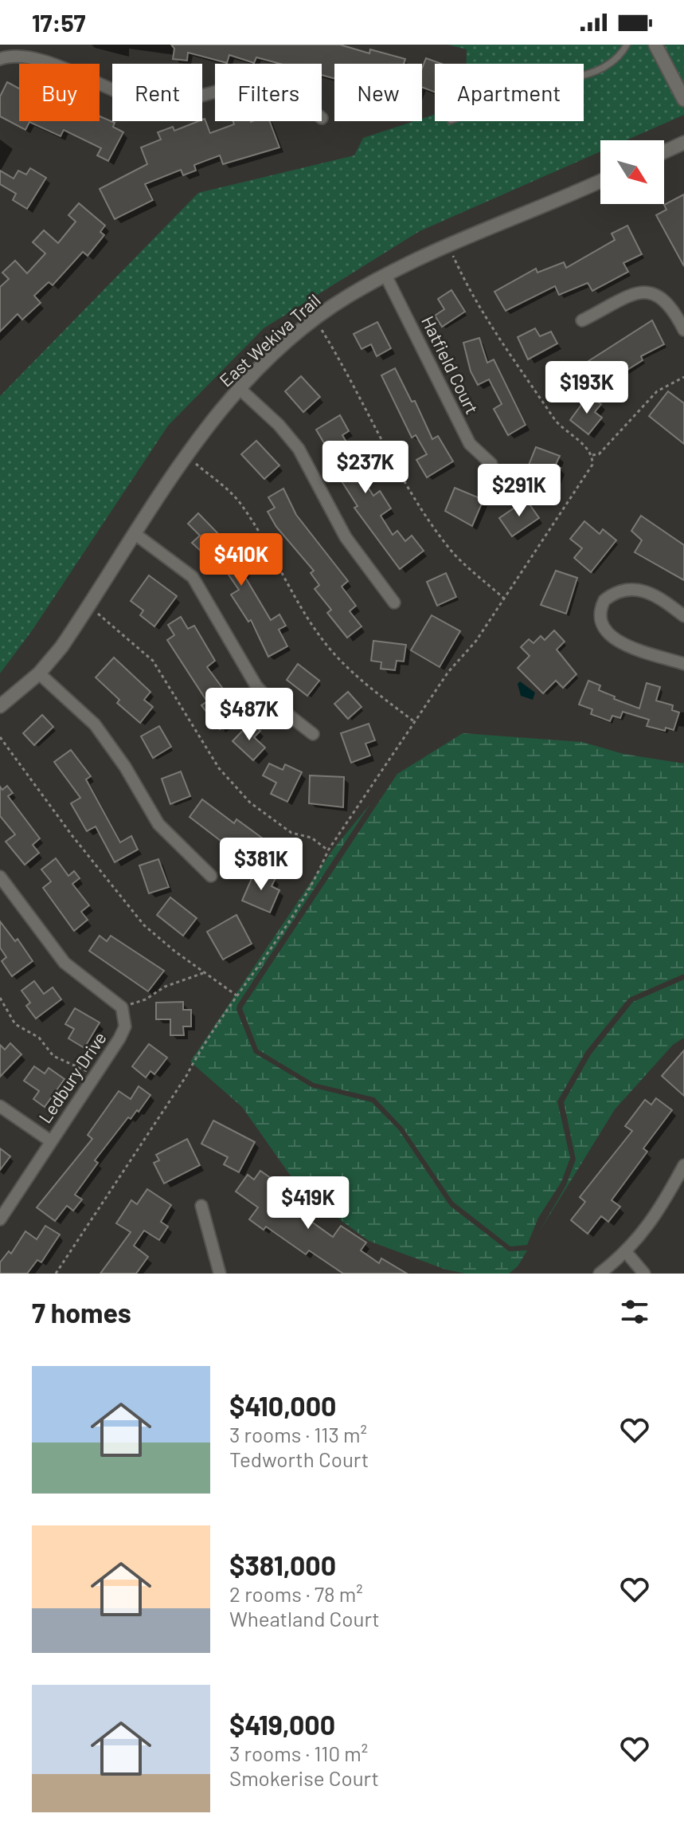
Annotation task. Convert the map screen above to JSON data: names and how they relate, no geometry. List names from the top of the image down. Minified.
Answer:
{"streets":{"street":["East Wekiva Trail","Hatfield Court","Ledbury Drive"]},"crossings":[["East Wekiva Trail","Hatfield Court"]],"north":"bottom right","page":{"status":"17:57","chip":["Buy","Rent","Filters","New","Apartment"],"price":["$193K","$237K","$291K","$410K","$487K","$381K","$419K"],"heading":"7 homes","list":[{"name":"$410,000","note":"3 rooms · 113 m² · Tedworth Court"},{"name":"$381,000","note":"2 rooms · 78 m² · Wheatland Court"},{"name":"$419,000","note":"3 rooms · 110 m² · Smokerise Court"}]}}
